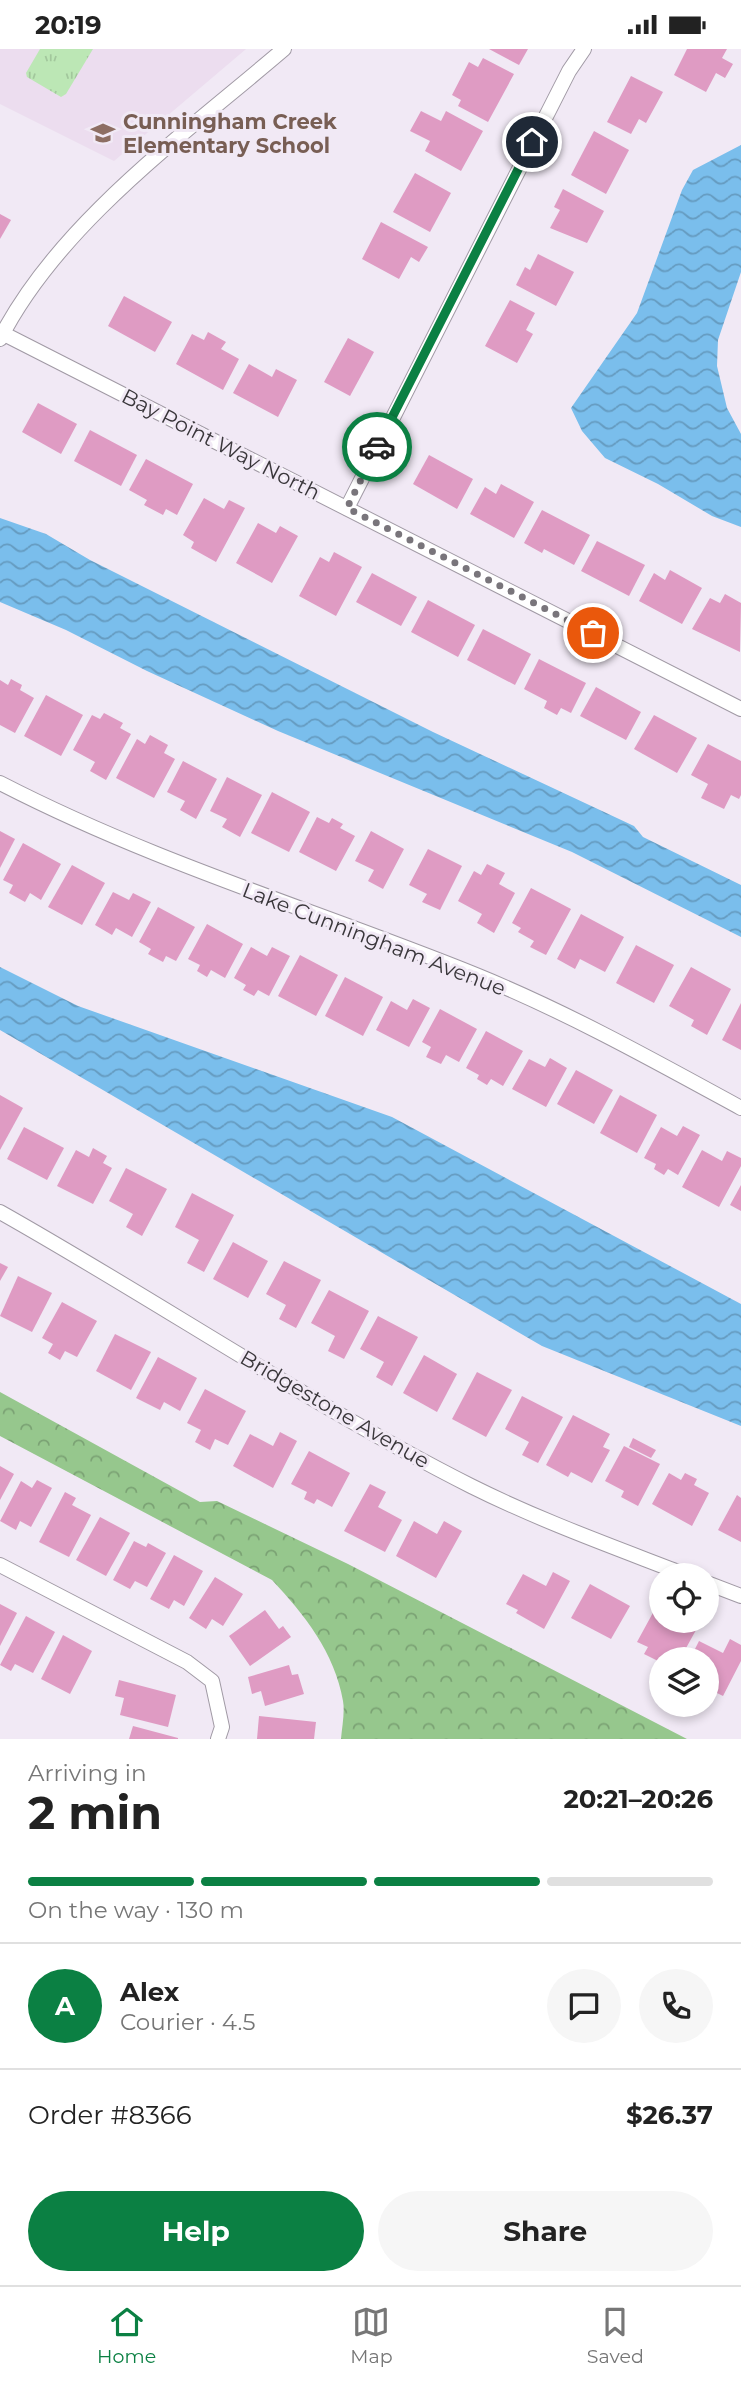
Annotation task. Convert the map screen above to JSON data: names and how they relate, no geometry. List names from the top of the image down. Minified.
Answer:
{"streets":{"street":["Bay Point Way North","Lake Cunningham Avenue","Bridgestone Avenue"]},"places":{"school or university":["Cunningham Creek Elementary School"]},"page":{"status":"20:19","heading":["2 min","Arriving in","20:21–20:26"],"panel":["Alex","Courier · 4.5","Order #8366","$26.37"],"bar":"On the way · 130 m","round":"A","buttons":["Help","Share"],"tabs":["Home","Map","Saved"]}}
